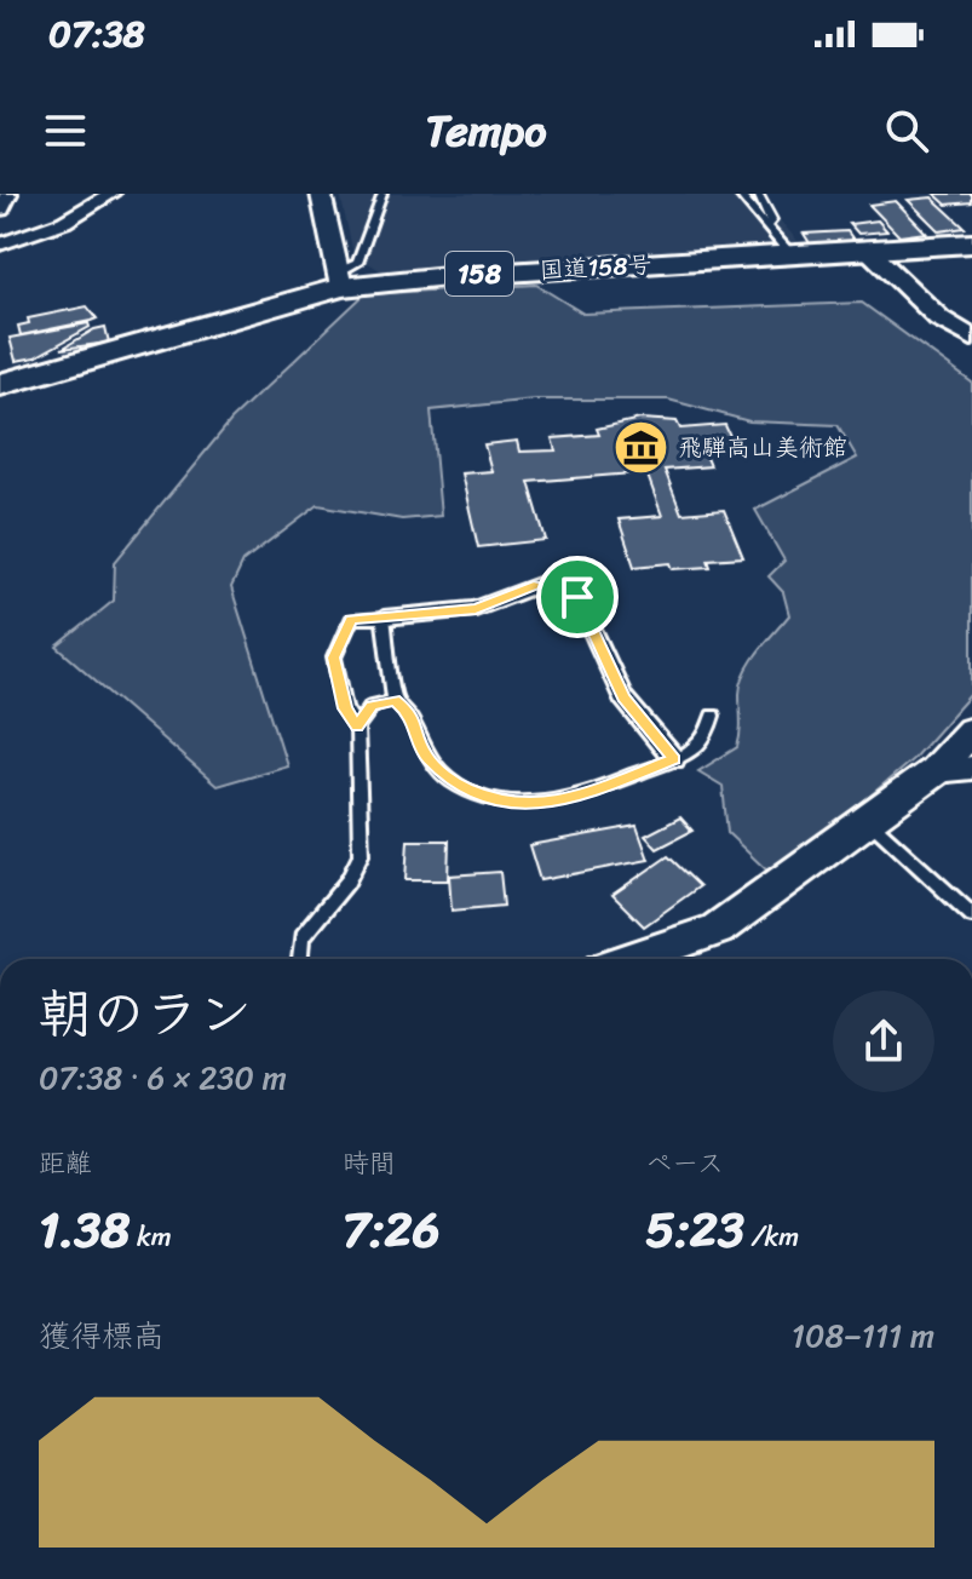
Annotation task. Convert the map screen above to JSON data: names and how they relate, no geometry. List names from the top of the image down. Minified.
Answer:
{"streets":{"highway":["国道158号","158"]},"places":{"museum":["飛騨高山美術館"]},"page":{"status":"07:38","header":"Tempo","heading":["朝のラン","07:38 · 6 × 230 m"],"stats":[["距離","1.38 km"],["時間","7:26"],["ペース","5:23 /km"]],"chart":["獲得標高","108–111 m"]}}
